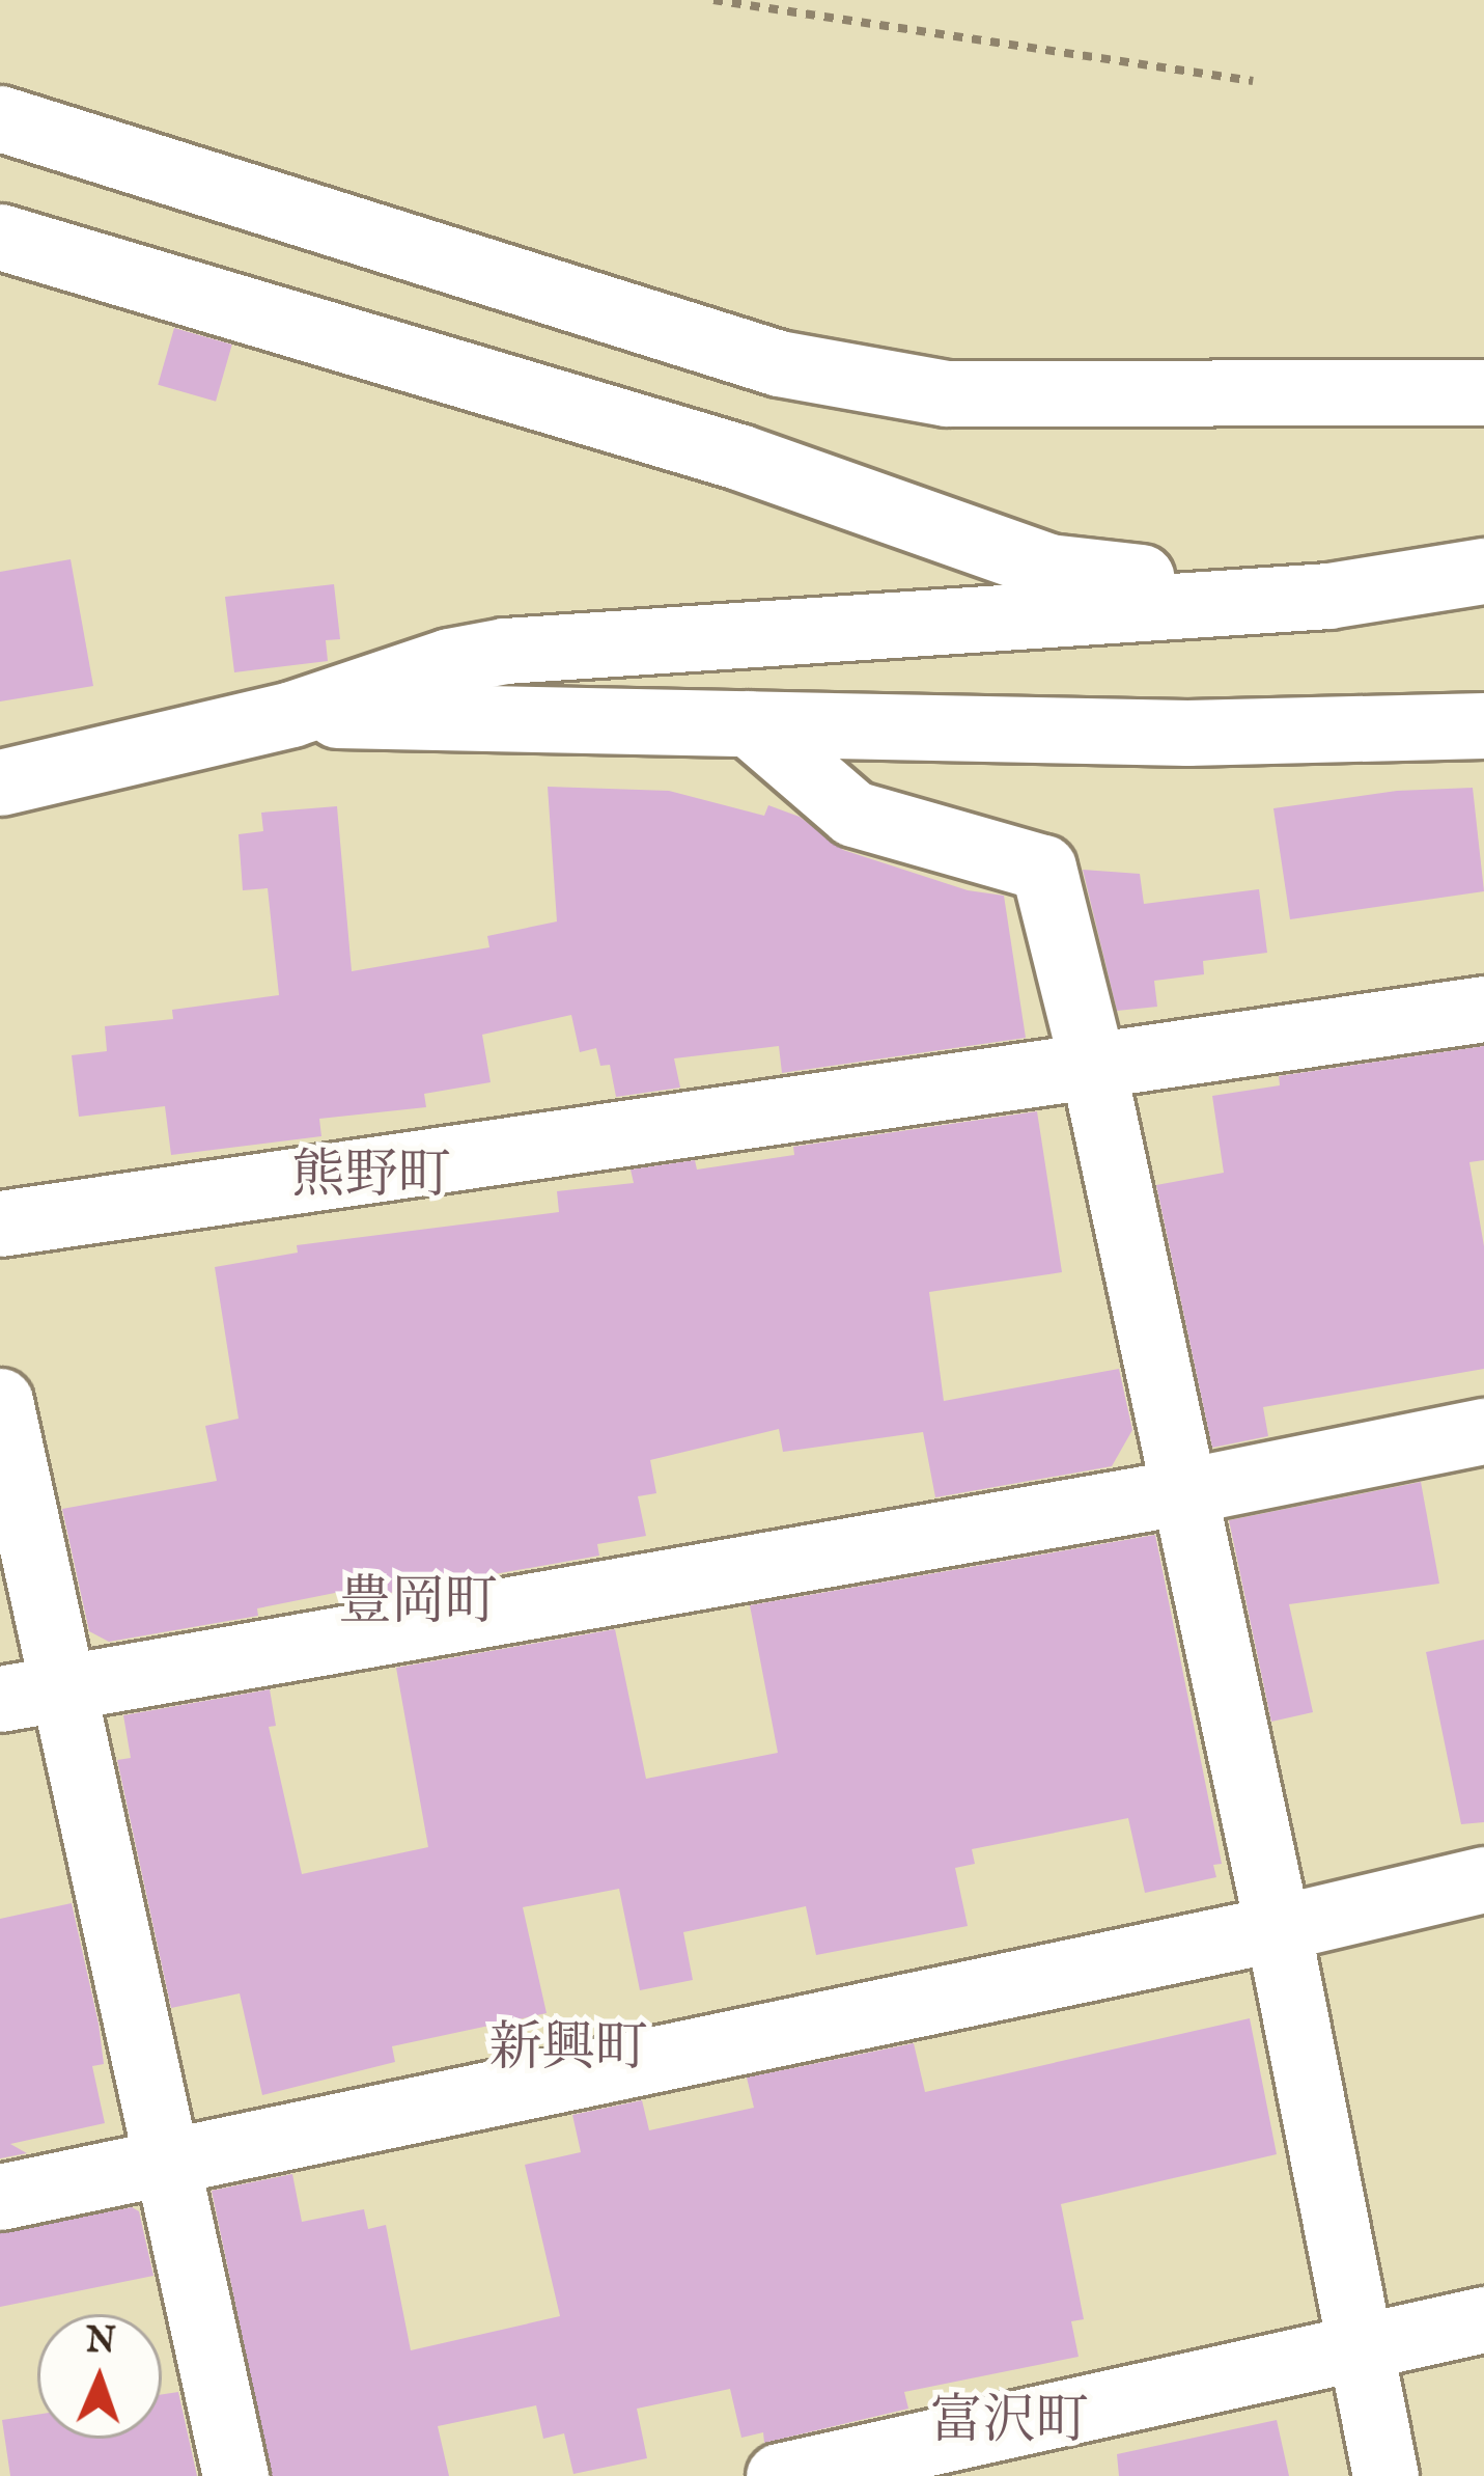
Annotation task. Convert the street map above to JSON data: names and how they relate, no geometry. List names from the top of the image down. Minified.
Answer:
{"districts":["熊野町","豊岡町","新興町","富沢町"],"north":"top"}
